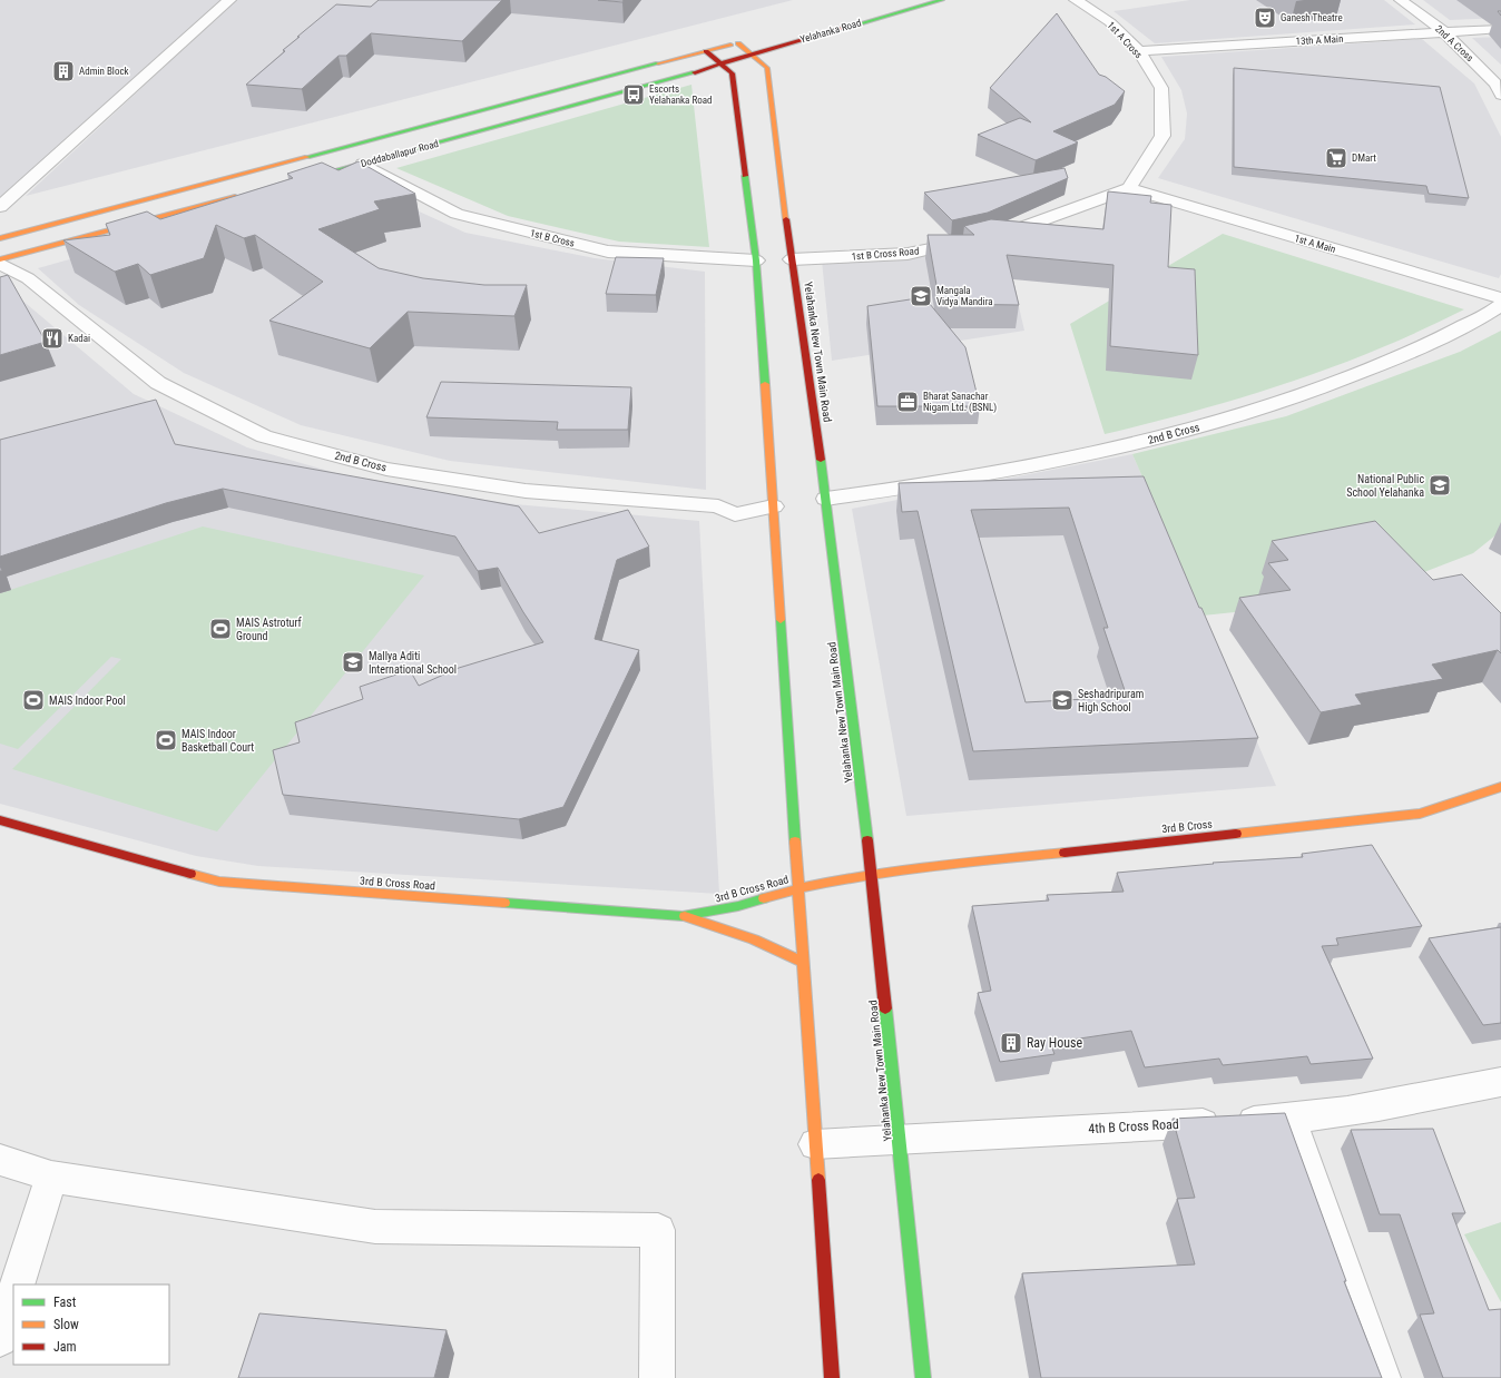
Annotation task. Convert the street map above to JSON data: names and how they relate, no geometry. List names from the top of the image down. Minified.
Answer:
{"streets":{"main road":["Yelahanka Road","Doddaballapur Road","Yelahanka New Town Main Road","3rd B Cross","3rd B Cross Road"],"street":["1st A Cross","13th A Main","2nd A Cross","1st B Cross","1st A Main","1st B Cross Road","2nd B Cross","4th B Cross Road"]},"crossings":[["Yelahanka Road","Doddaballapur Road"],["Yelahanka Road","Yelahanka New Town Main Road"],["1st A Cross","13th A Main"],["1st A Cross","1st A Main"],["1st A Cross","1st B Cross Road"],["13th A Main","2nd A Cross"],["Doddaballapur Road","1st B Cross"],["Doddaballapur Road","Yelahanka New Town Main Road"],["1st A Main","1st B Cross Road"],["1st B Cross Road","Yelahanka New Town Main Road"],["Yelahanka New Town Main Road","2nd B Cross"],["Yelahanka New Town Main Road","3rd B Cross"],["Yelahanka New Town Main Road","4th B Cross Road"],["3rd B Cross","3rd B Cross Road"]],"places":{"theatre":["Ganesh Theatre"],"building":["Admin Block","Ray House"],"bus stop":["Escorts Yelahanka Road"],"supermarket":["DMart"],"school or university":["Mangala Vidya Mandira","National Public School Yelahanka","Mallya Aditi International School","Seshadripuram High School"],"restaurant":["Kadai"],"office":["Bharat Sanachar Nigam Ltd. (BSNL)"],"sports":["MAIS Astroturf Ground","MAIS Indoor Pool","MAIS Indoor Basketball Court"]},"legend":["Fast","Slow","Jam"]}
